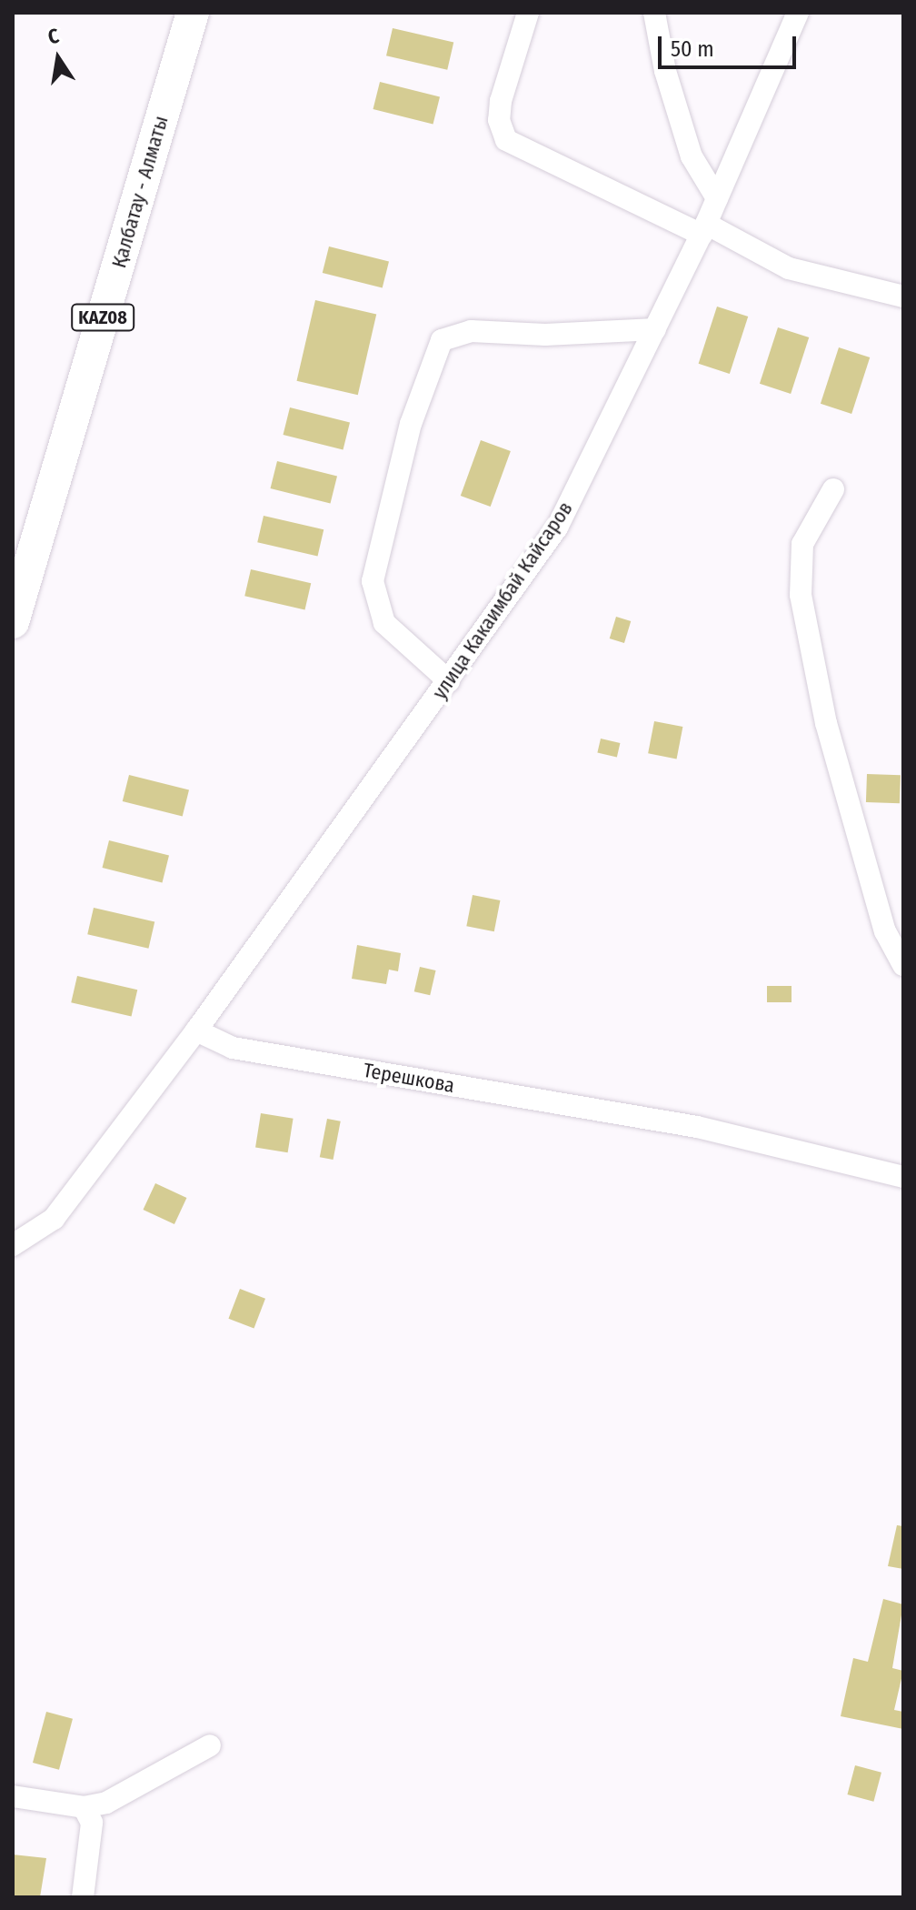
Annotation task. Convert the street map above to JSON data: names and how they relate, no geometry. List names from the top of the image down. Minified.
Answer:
{"streets":{"highway":["Қалбатау - Алматы","KAZ08"],"street":["улица Какаимбай Кайсаров","Терешкова"]},"crossings":[["улица Какаимбай Кайсаров","Терешкова"]],"scale_bar":"50 m","north":"top"}
